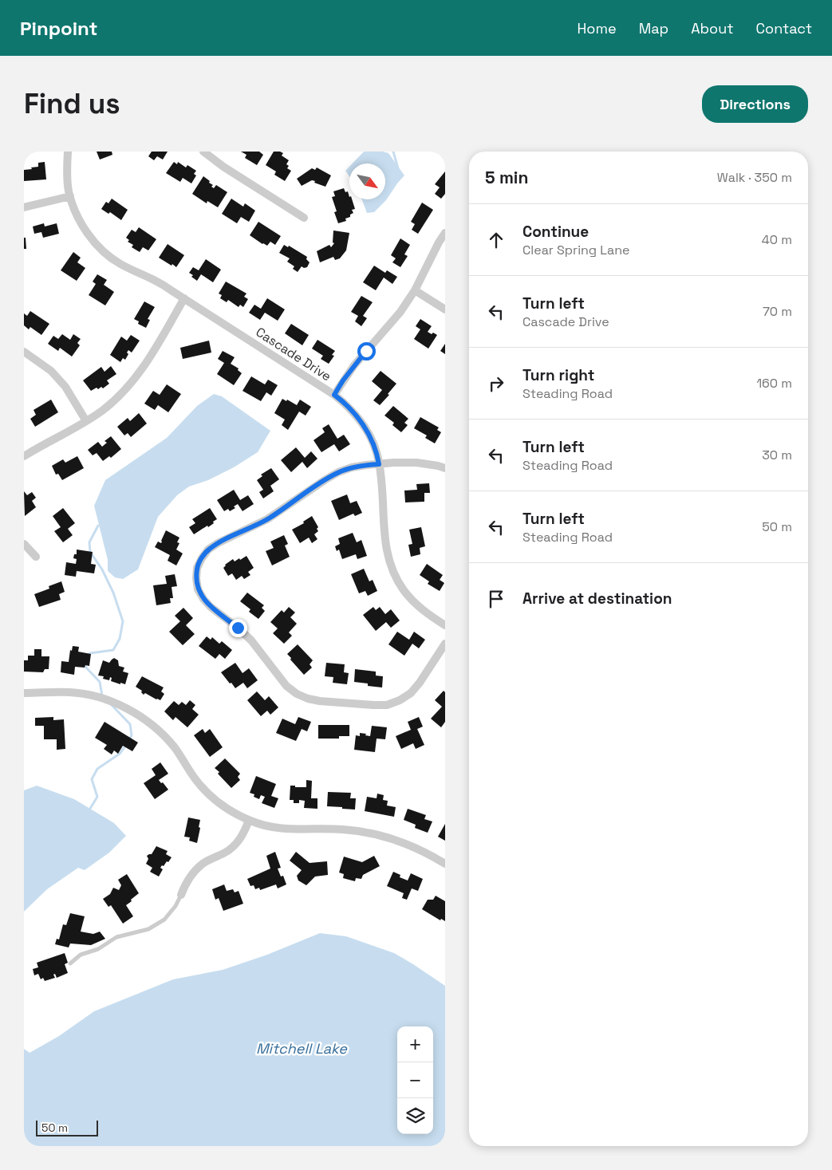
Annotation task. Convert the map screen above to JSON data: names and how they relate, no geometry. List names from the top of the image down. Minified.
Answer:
{"streets":{"street":["Cascade Drive"]},"water":["Mitchell Lake"],"scale_bar":"50 m","north":"bottom right","page":{"header":"Pinpoint","nav":["Home","Map","About","Contact"],"buttons":"Directions","title":"Find us","heading":["5 min","Walk · 350 m"],"list":[["Continue","Clear Spring Lane","40 m"],["Turn left","Cascade Drive","70 m"],["Turn right","Steading Road","160 m"],["Turn left","Steading Road","30 m"],["Turn left","Steading Road","50 m"],"Arrive at destination"],"map_buttons":["+","−"],"scale":"50 m"}}
